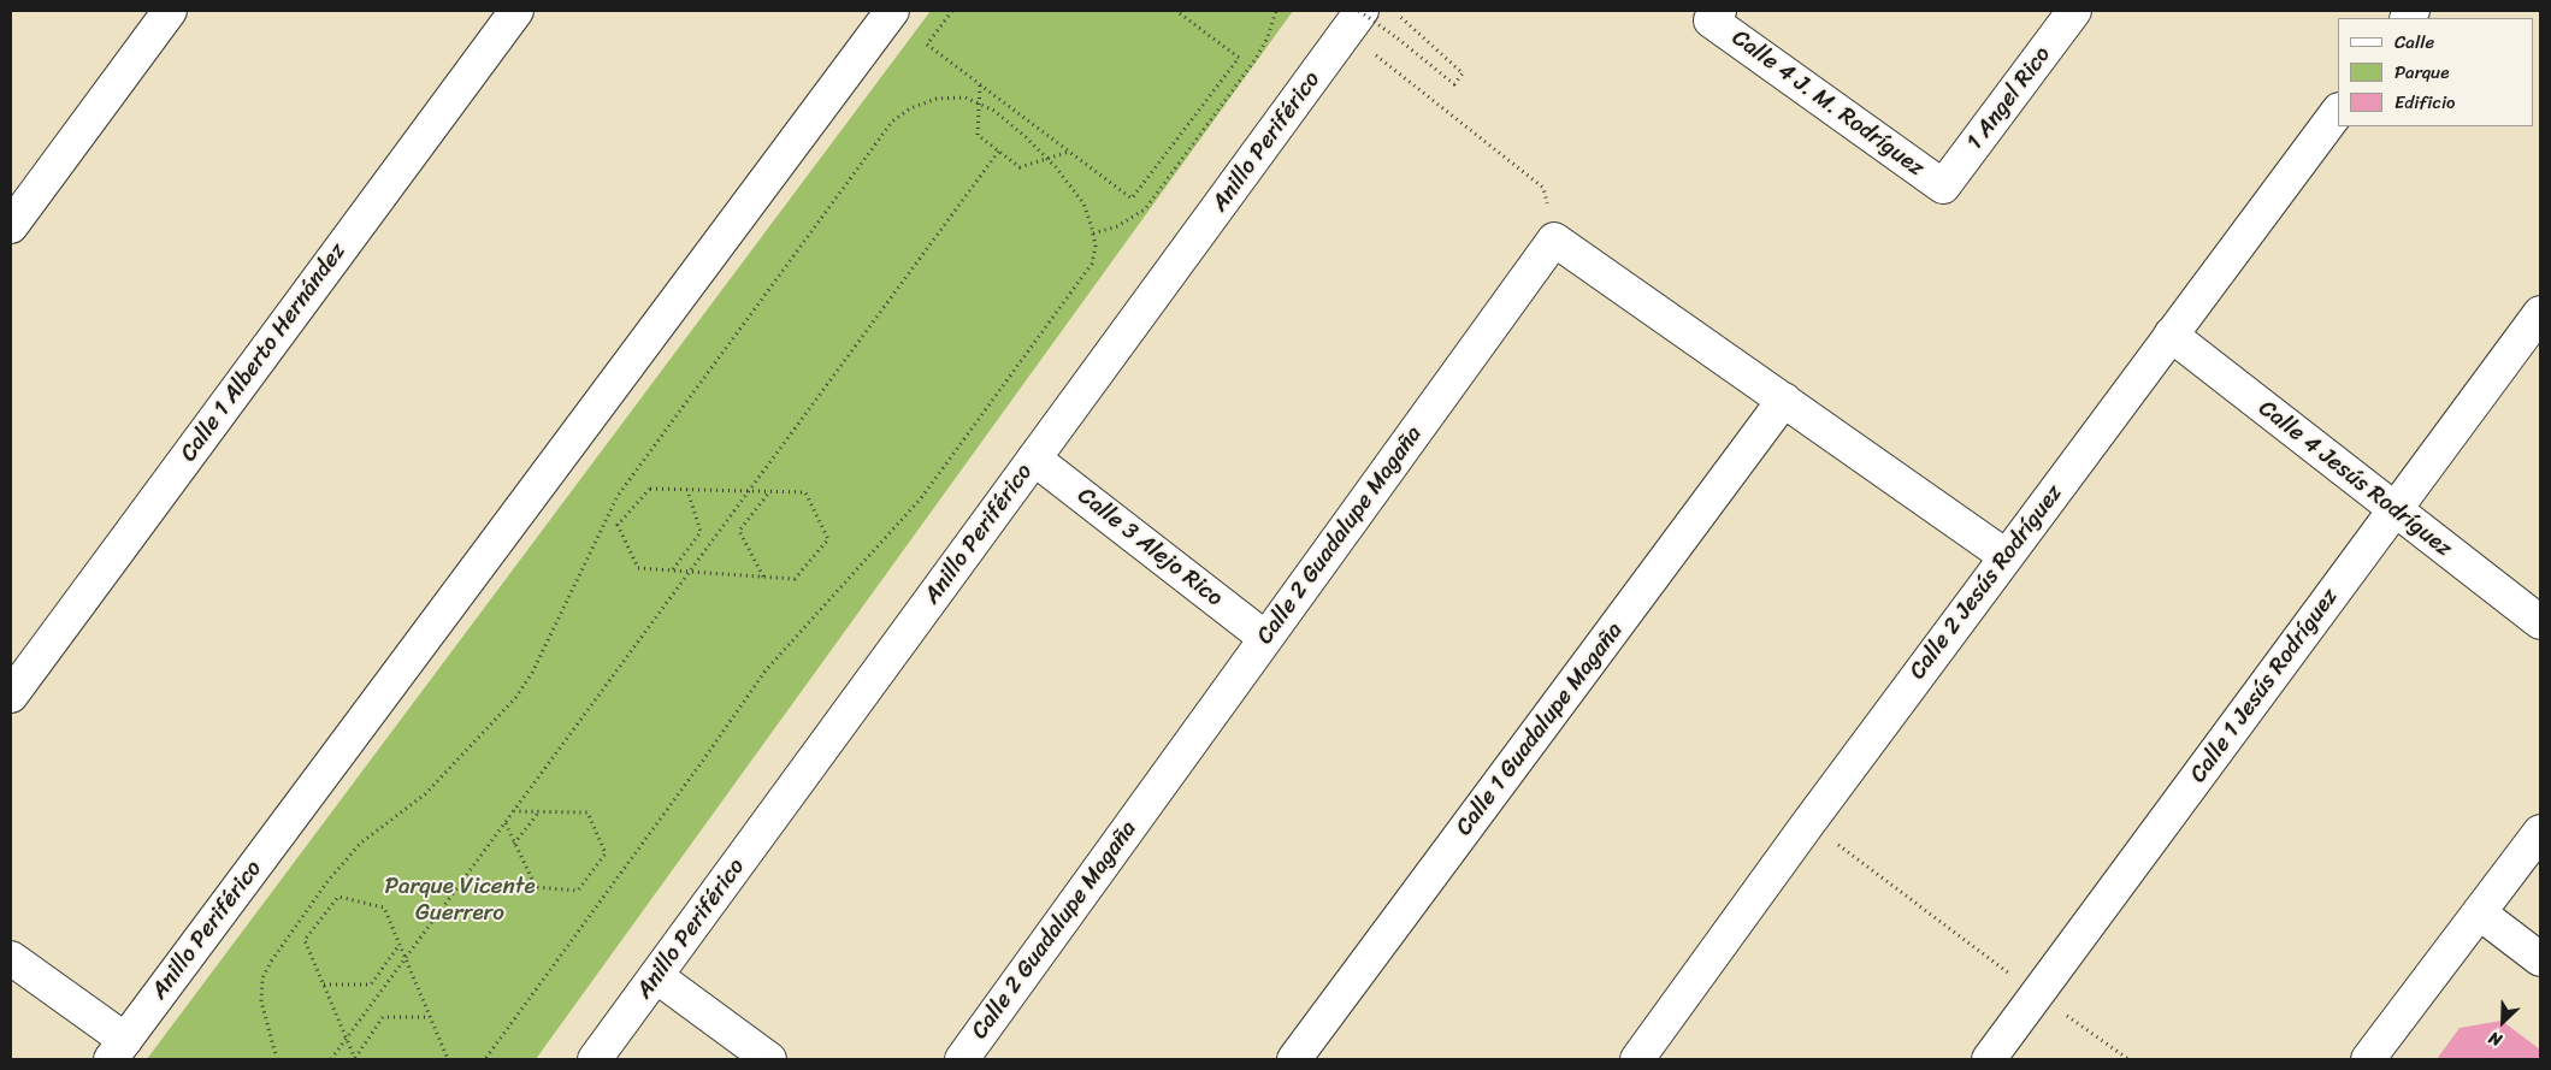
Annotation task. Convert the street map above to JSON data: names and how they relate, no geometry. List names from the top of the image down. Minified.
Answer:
{"streets":{"street":["1 Angel Rico","Calle 4 J. M. Rodríguez","Anillo Periférico","Calle 1 Alberto Hernández","Calle 4 Jesús Rodríguez","Calle 2 Guadalupe Magaña","Calle 3 Alejo Rico","Calle 2 Jesús Rodríguez","Calle 1 Jesús Rodríguez","Calle 1 Guadalupe Magaña"]},"crossings":[["1 Angel Rico","Calle 4 J. M. Rodríguez"],["Anillo Periférico","Calle 3 Alejo Rico"],["Calle 4 Jesús Rodríguez","Calle 2 Jesús Rodríguez"],["Calle 4 Jesús Rodríguez","Calle 1 Jesús Rodríguez"],["Calle 2 Guadalupe Magaña","Calle 3 Alejo Rico"]],"parks":["Parque Vicente Guerrero"],"legend":["Calle","Parque","Edificio"],"north":"bottom left"}
